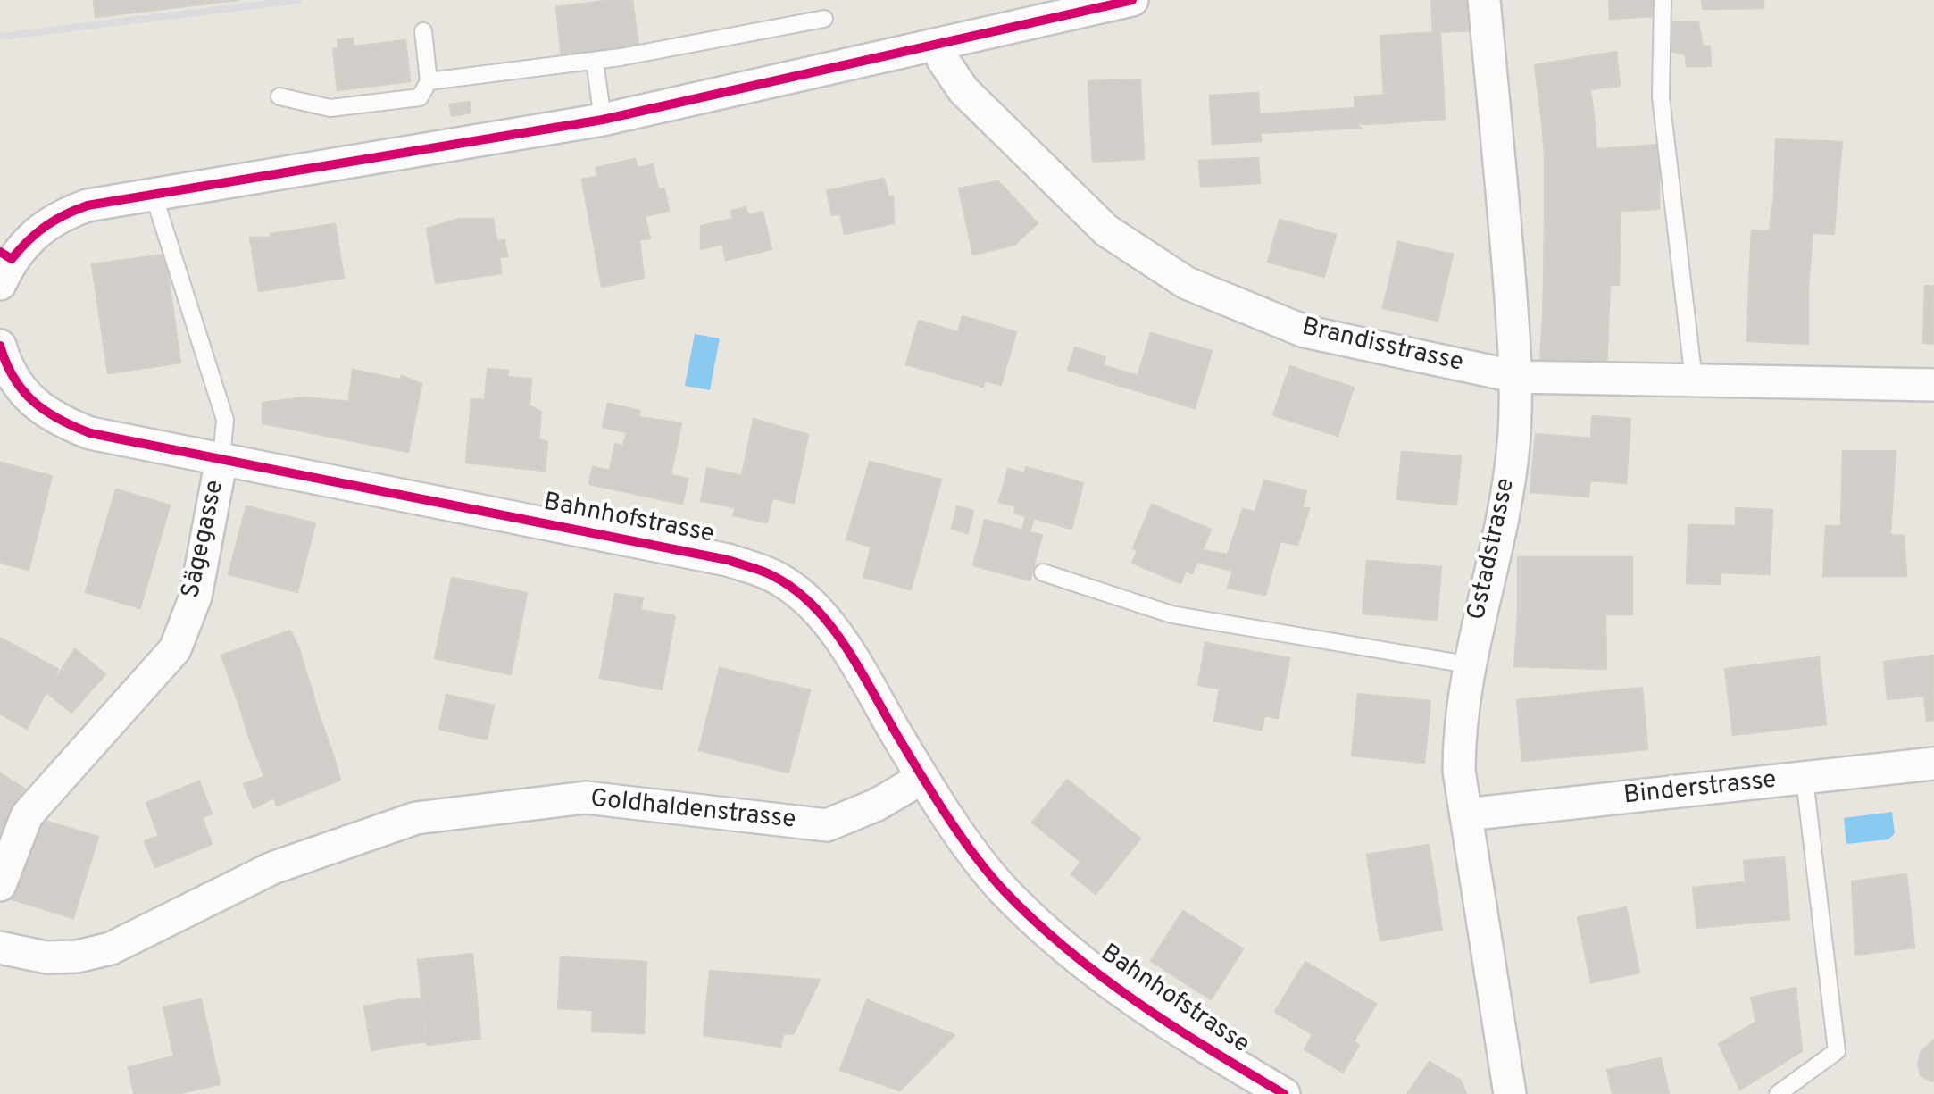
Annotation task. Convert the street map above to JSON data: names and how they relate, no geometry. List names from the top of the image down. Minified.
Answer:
{"streets":{"street":["Brandisstrasse","Bahnhofstrasse","Sägegasse","Gstadstrasse","Binderstrasse","Goldhaldenstrasse"]},"crossings":[["Brandisstrasse","Gstadstrasse"],["Bahnhofstrasse","Sägegasse"],["Bahnhofstrasse","Goldhaldenstrasse"],["Gstadstrasse","Binderstrasse"]]}
